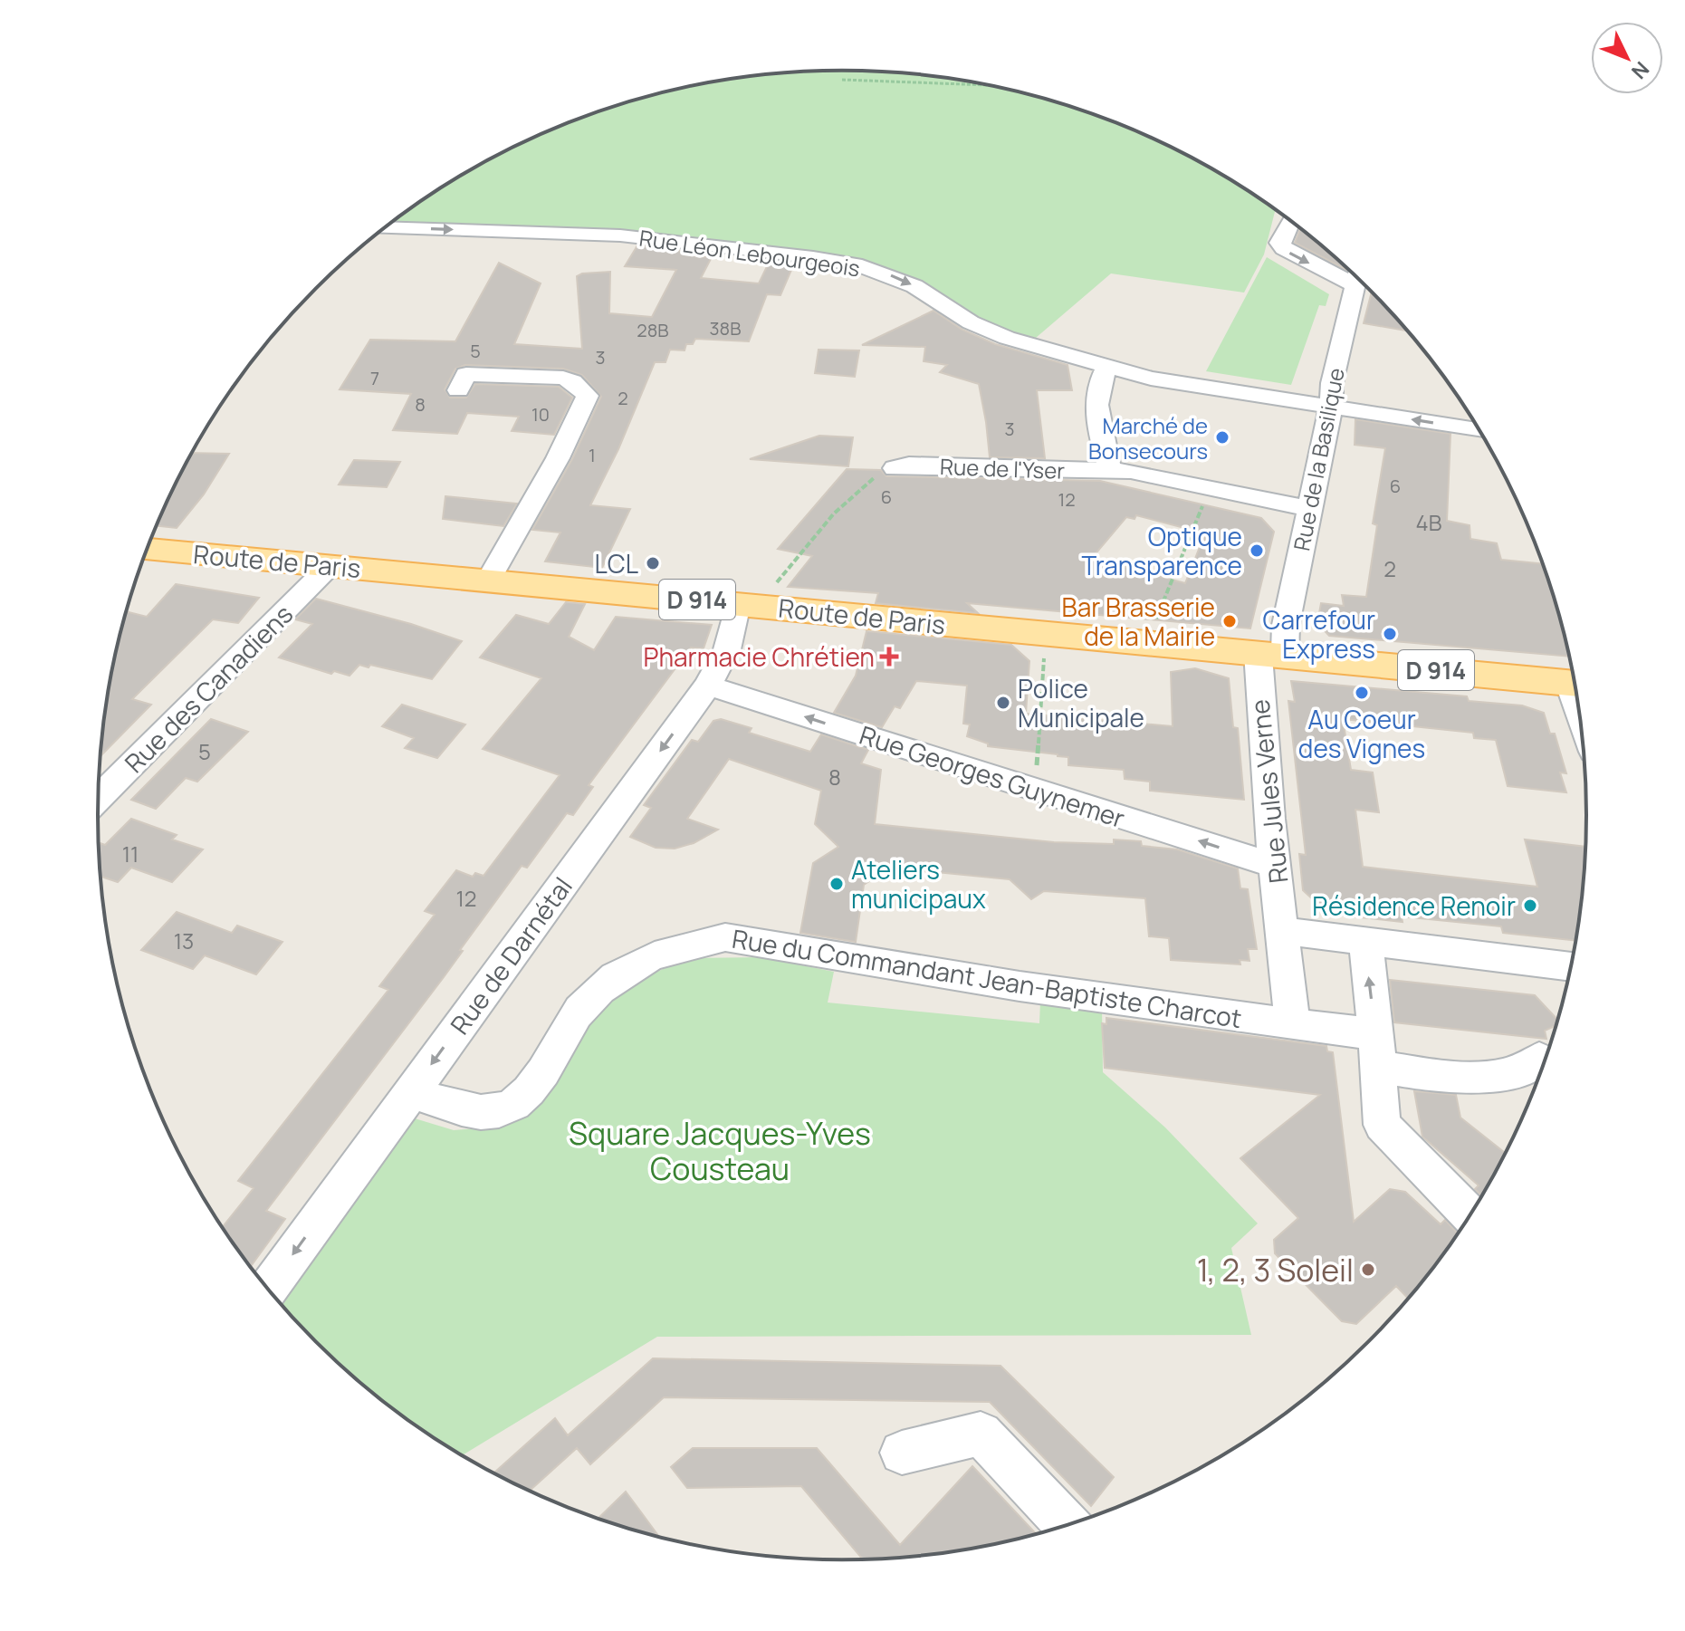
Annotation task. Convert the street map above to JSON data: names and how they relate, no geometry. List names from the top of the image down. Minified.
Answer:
{"streets":{"main road":["Route de Paris","D 914"],"street":["Rue Léon Lebourgeois","Rue de la Basilique","Rue de l'Yser","Rue des Canadiens","Rue Georges Guynemer","Rue Jules Verne","Rue de Darnétal","Rue du Commandant Jean-Baptiste Charcot"]},"crossings":[["Rue Léon Lebourgeois","Rue de la Basilique"],["Rue de la Basilique","Rue de l'Yser"],["Rue de la Basilique","Route de Paris"],["Rue de la Basilique","Rue Jules Verne"],["Route de Paris","Rue des Canadiens"],["Route de Paris","Rue Jules Verne"],["Route de Paris","Rue de Darnétal"],["Rue Georges Guynemer","Rue Jules Verne"],["Rue Georges Guynemer","Rue de Darnétal"],["Rue Jules Verne","Rue du Commandant Jean-Baptiste Charcot"],["Rue de Darnétal","Rue du Commandant Jean-Baptiste Charcot"]],"one_way":["Rue Georges Guynemer","Rue de Darnétal"],"parks":["Square Jacques-Yves Cousteau"],"places":{"other":["Marché de Bonsecours","Optique Transparence","LCL","Bar Brasserie de la Mairie","Carrefour Express","Au Coeur des Vignes","Police Municipale","Ateliers municipaux","Résidence Renoir","1, 2, 3 Soleil"],"health":["Pharmacie Chrétien"]},"house_numbers":["38B","28B","5","3","7","2","8","10","3","1","6","6","12","4B","2","5","8","11","12","13"],"north":"bottom right"}
